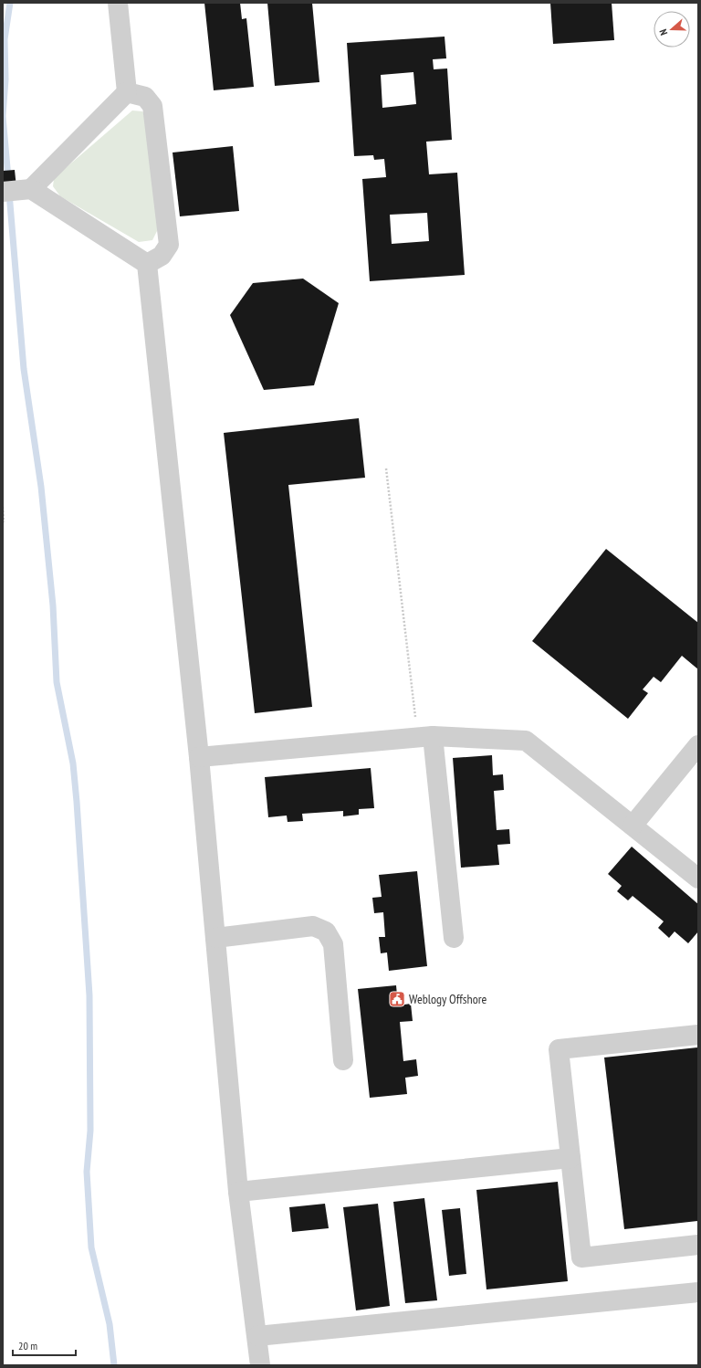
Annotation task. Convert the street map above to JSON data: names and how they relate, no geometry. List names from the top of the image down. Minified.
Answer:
{"places":{"public building":["Weblogy Offshore"]},"scale_bar":"20 m","north":"left"}
